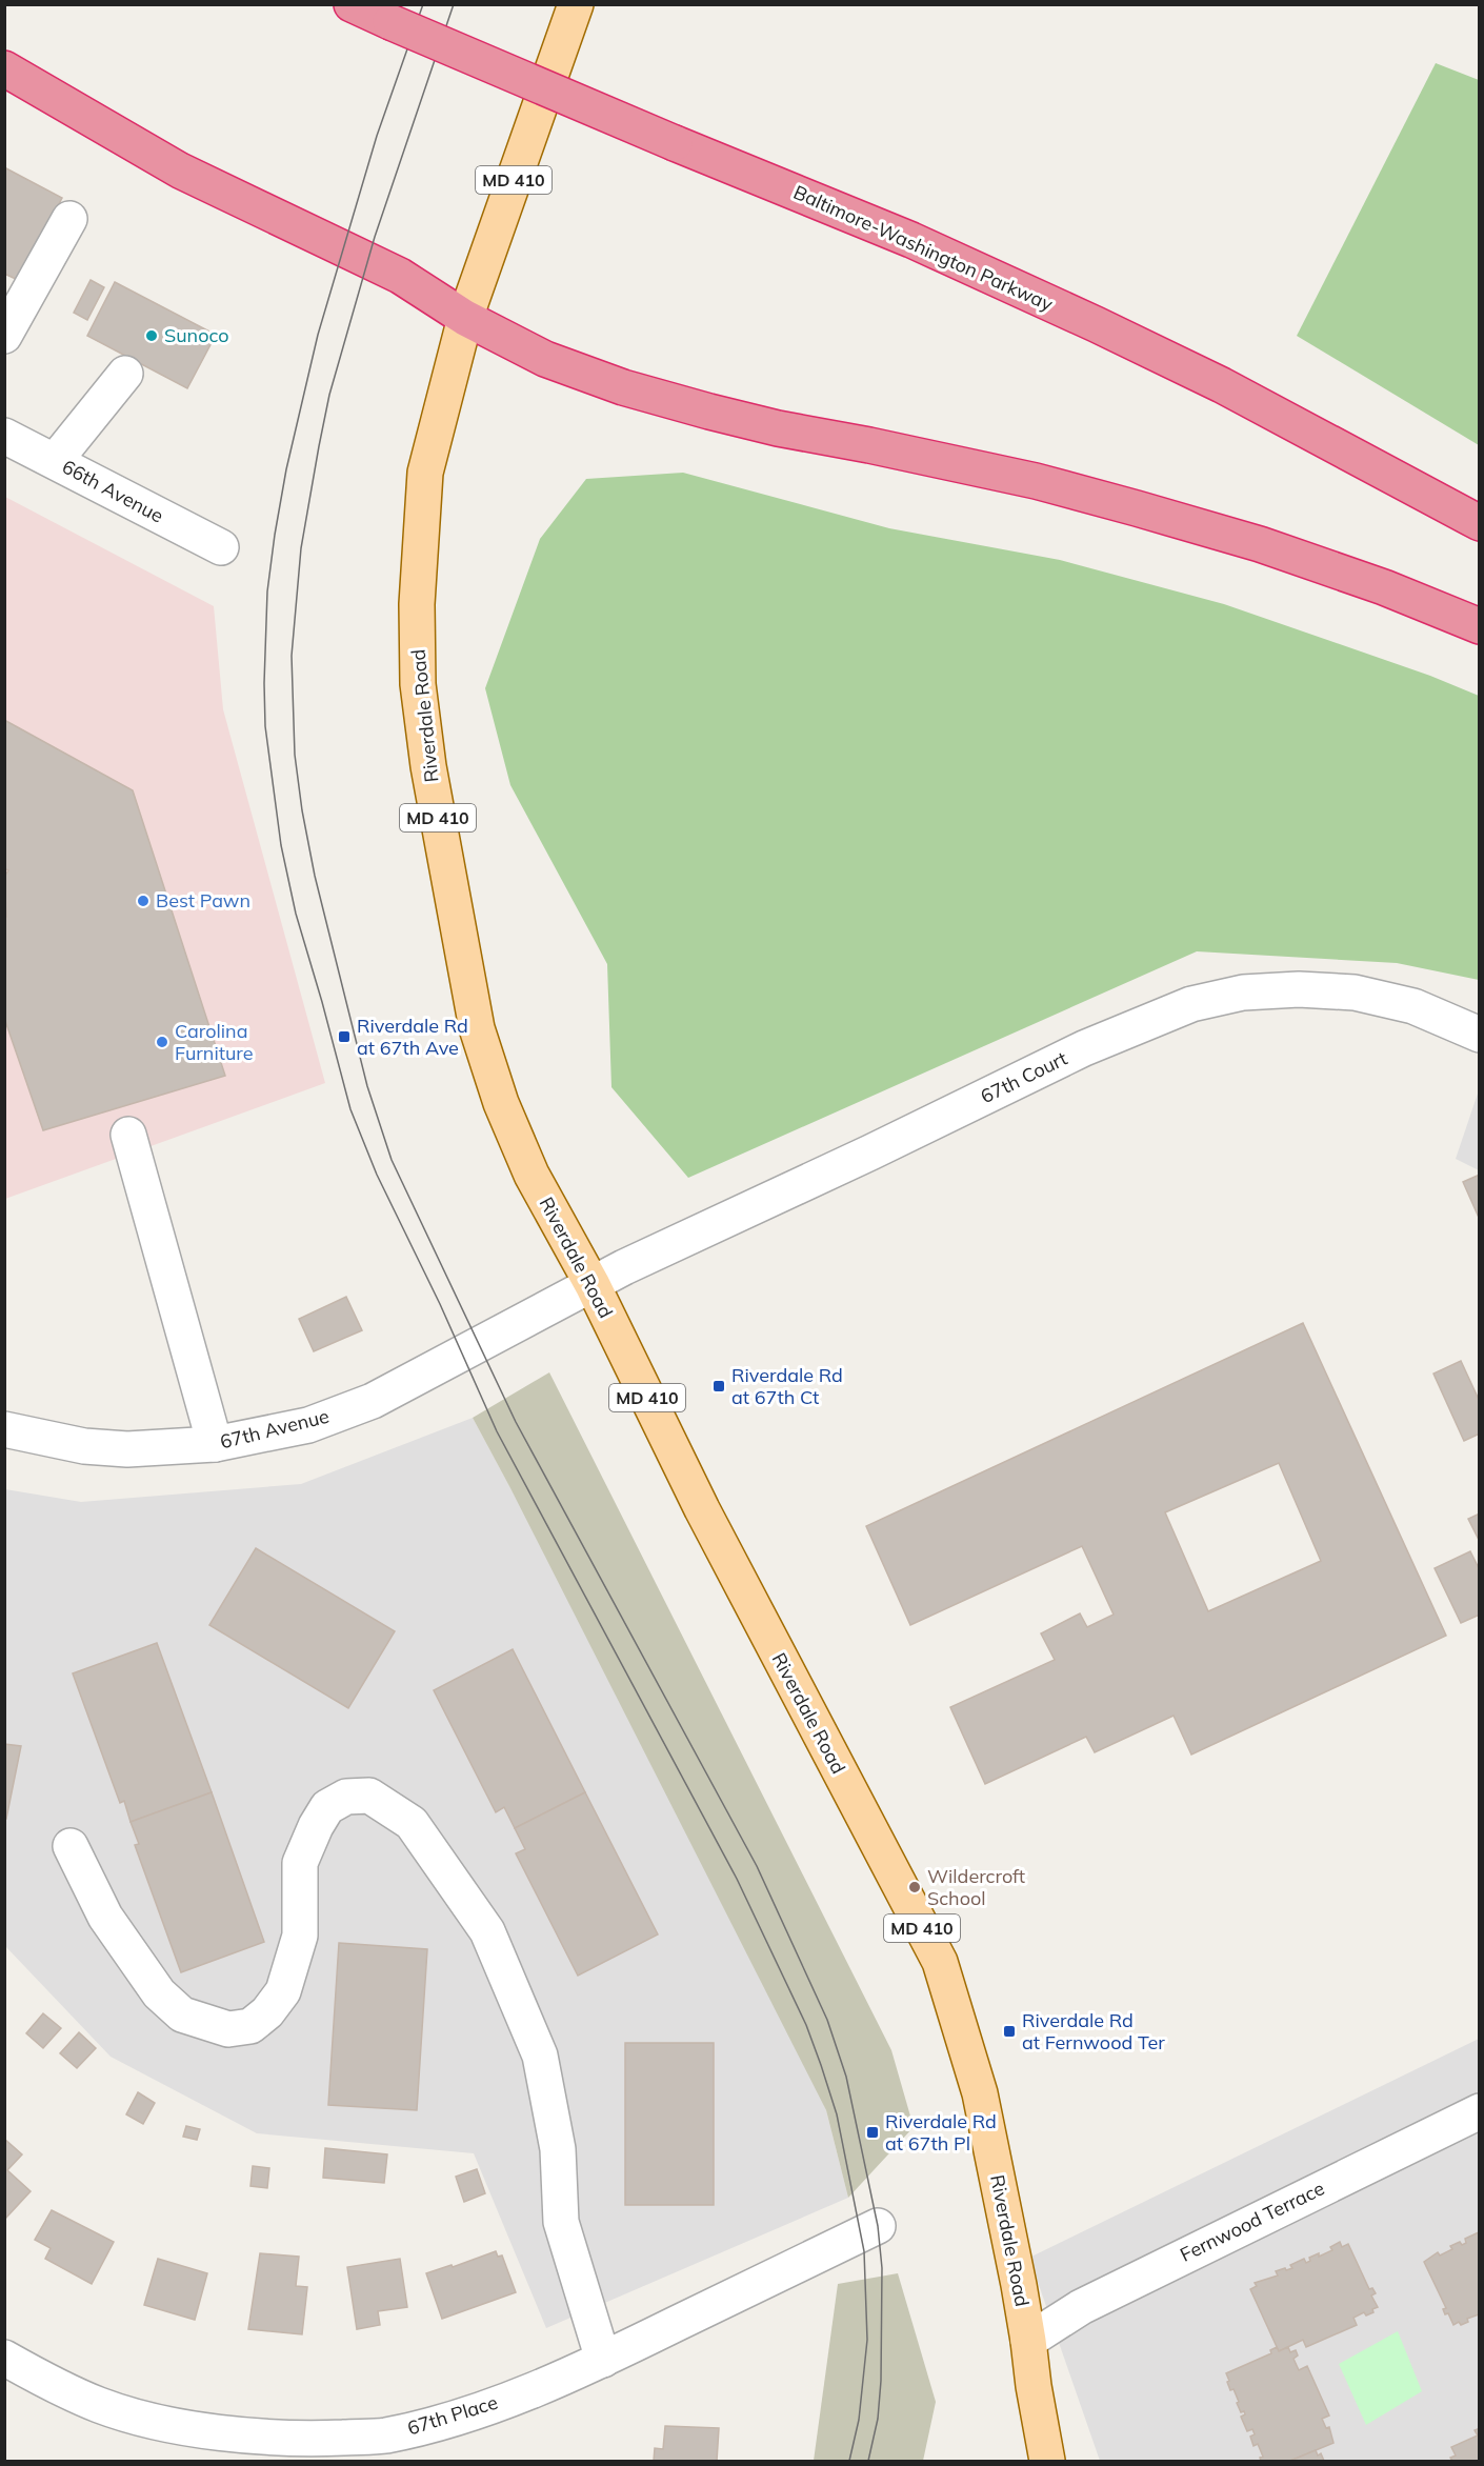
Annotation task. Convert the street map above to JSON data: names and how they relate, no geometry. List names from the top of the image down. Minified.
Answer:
{"streets":{"highway":["Baltimore-Washington Parkway"],"main road":["MD 410","Riverdale Road"],"street":["66th Avenue","67th Court","67th Avenue","Fernwood Terrace","67th Place"]},"crossings":[["Riverdale Road","67th Court"],["Riverdale Road","67th Avenue"],["Riverdale Road","Fernwood Terrace"],["67th Court","67th Avenue"]],"places":{"other":["Sunoco","Best Pawn","Carolina Furniture","Wildercroft School"],"transit":["Riverdale Rd at 67th Ave","Riverdale Rd at 67th Ct","Riverdale Rd at Fernwood Ter","Riverdale Rd at 67th Pl"]}}
